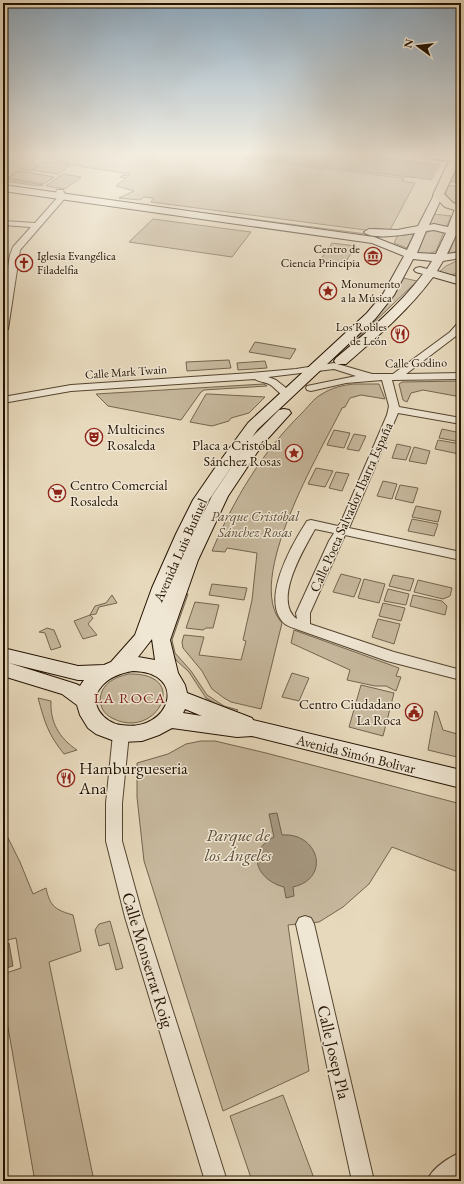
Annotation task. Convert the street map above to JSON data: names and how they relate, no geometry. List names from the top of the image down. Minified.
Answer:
{"streets":{"main road":["Avenida Luis Buñuel","Avenida Simón Bolivar"],"street":["Calle Godino","Calle Mark Twain","Calle Poeta Salvador Ibarra España","Calle Monserrat Roig","Calle Josep Pla"]},"crossings":[["Calle Godino","Calle Poeta Salvador Ibarra España"],["Calle Godino","Avenida Luis Buñuel"],["Calle Mark Twain","Avenida Luis Buñuel"],["Avenida Luis Buñuel","Avenida Simón Bolivar"],["Avenida Luis Buñuel","Calle Monserrat Roig"],["Avenida Simón Bolivar","Calle Monserrat Roig"]],"districts":["LA ROCA"],"parks":["Parque Cristóbal Sánchez Rosas","Parque de los Ángeles"],"places":{"museum":["Centro de Ciencia Principia"],"church":["Iglesia Evangélica Filadelfia"],"place":["Monumento a la Música","Placa a Cristóbal Sánchez Rosas"],"restaurant":["Los Robles de León","Hamburgueseria Ana"],"theatre":["Multicines Rosaleda"],"supermarket":["Centro Comercial Rosaleda"],"public building":["Centro Ciudadano La Roca"]},"north":"left"}
